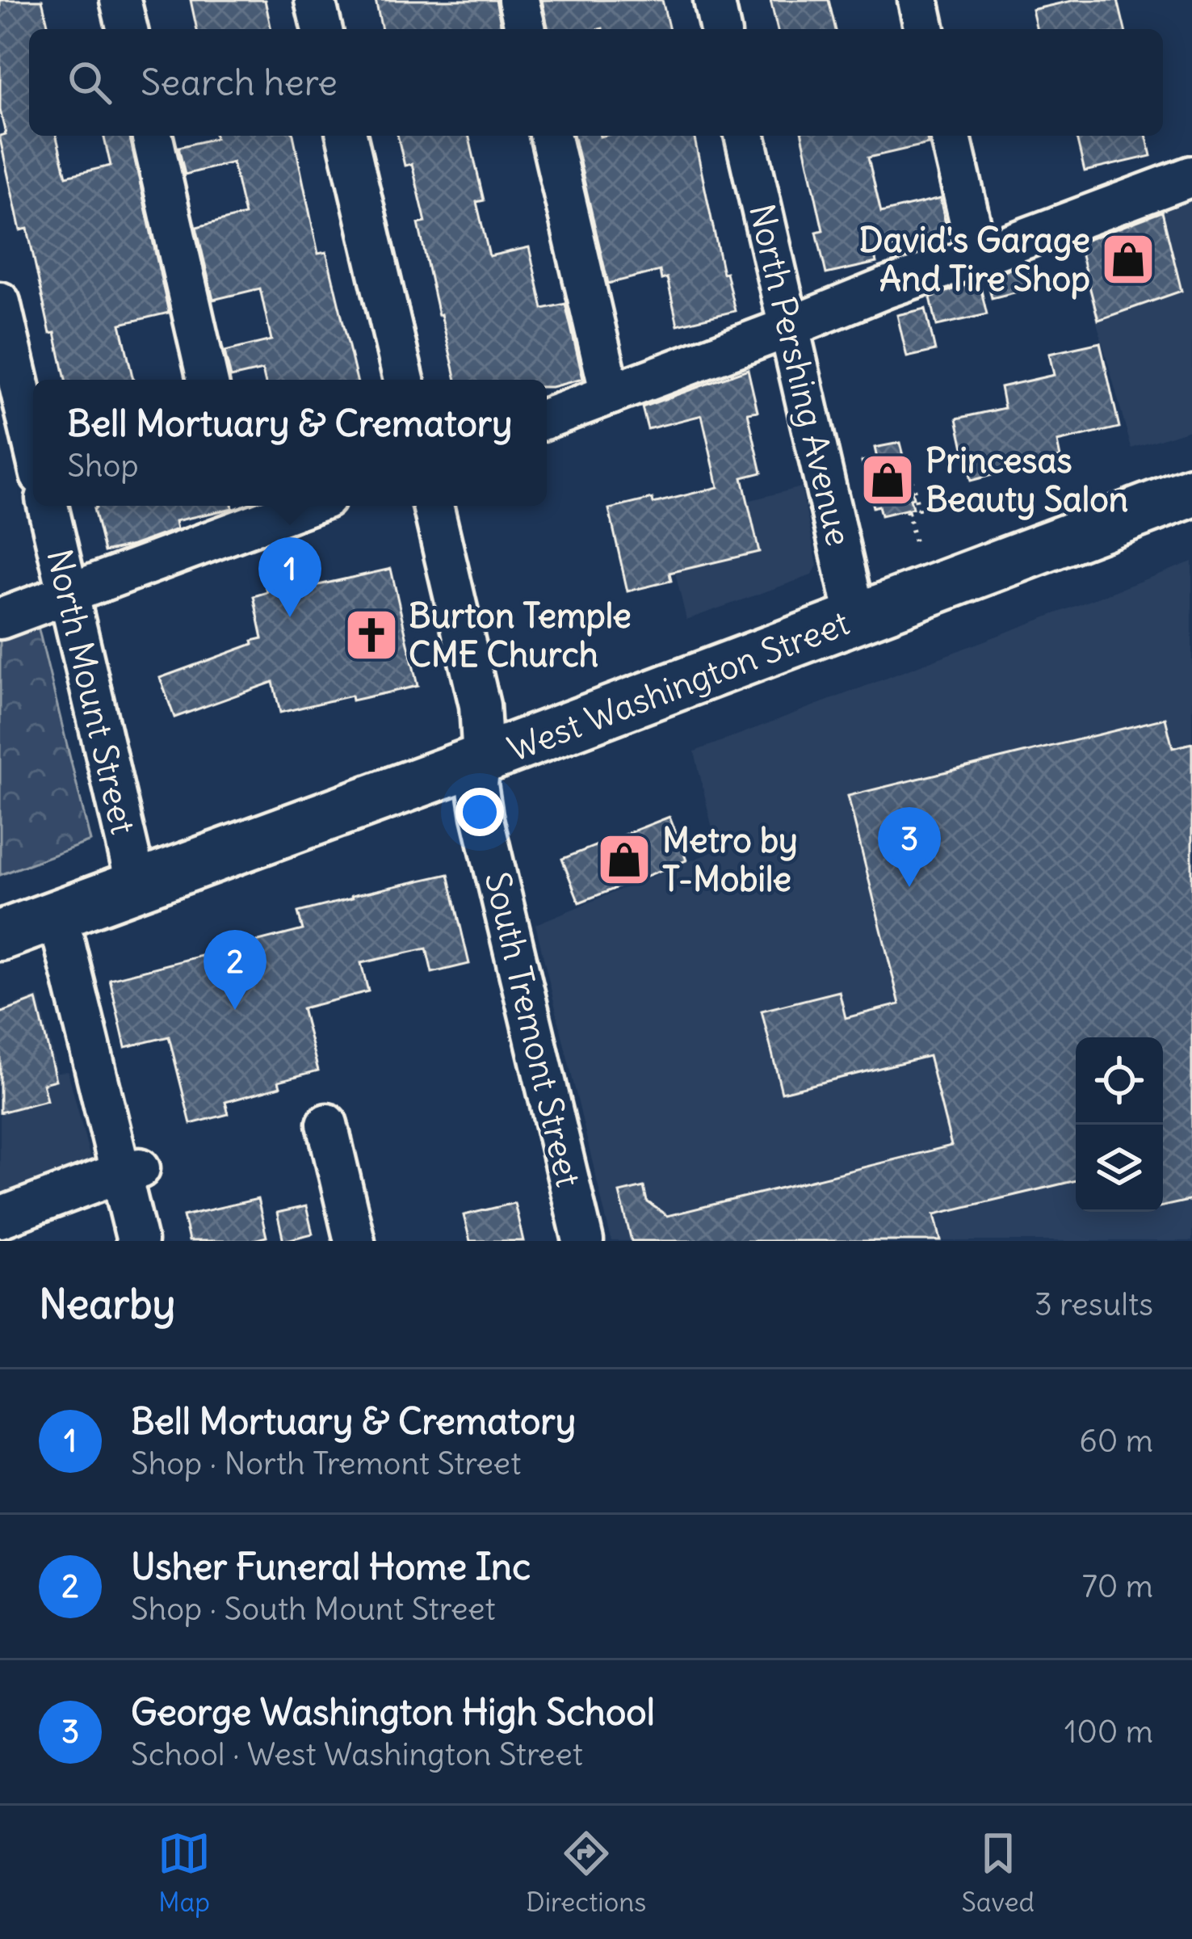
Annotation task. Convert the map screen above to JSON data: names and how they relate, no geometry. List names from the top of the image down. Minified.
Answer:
{"streets":{"main road":["West Washington Street"],"street":["North Pershing Avenue","North Mount Street","South Tremont Street"]},"crossings":[["North Pershing Avenue","West Washington Street"],["West Washington Street","North Mount Street"],["West Washington Street","South Tremont Street"]],"places":{"shop":["David's Garage And Tire Shop","Princesas Beauty Salon","Metro by T-Mobile"],"church":["Burton Temple CME Church"]},"page":{"search":"Search here","popup":["Bell Mortuary & Crematory","Shop"],"pins":["1","3","2"],"heading":["Nearby","3 results"],"list":[{"mark":"1","name":"Bell Mortuary & Crematory","note":"Shop · North Tremont Street","value":"60 m"},{"mark":"2","name":"Usher Funeral Home Inc","note":"Shop · South Mount Street","value":"70 m"},{"mark":"3","name":"George Washington High School","note":"School · West Washington Street","value":"100 m"}],"nav":["Map","Directions","Saved"]}}
